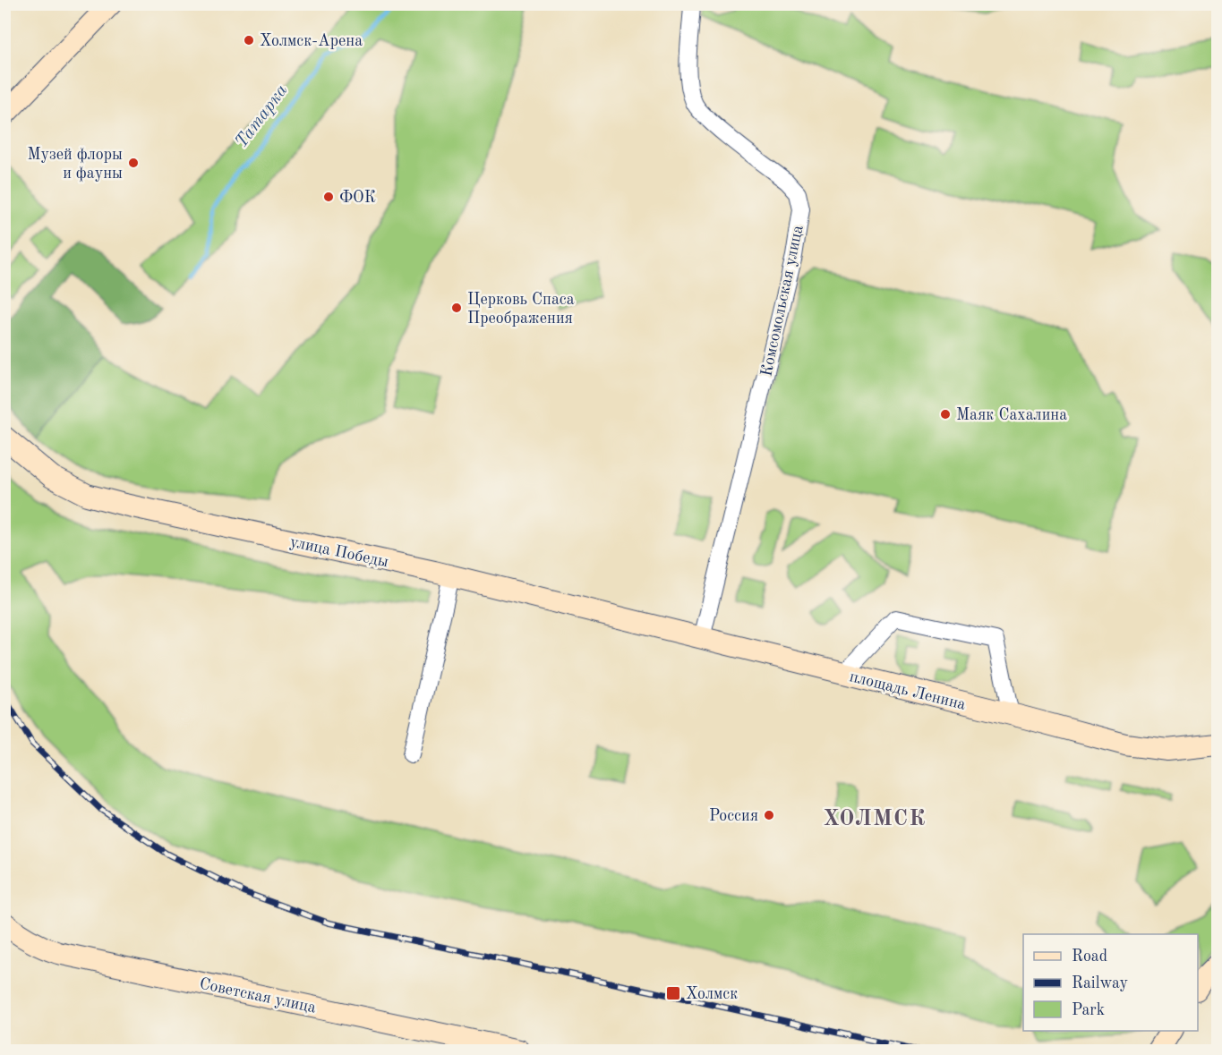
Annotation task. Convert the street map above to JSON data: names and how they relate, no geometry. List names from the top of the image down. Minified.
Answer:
{"streets":{"main road":["улица Победы","площадь Ленина","Советская улица"],"street":["Комсомольская улица"]},"crossings":[["Комсомольская улица","улица Победы"],["Комсомольская улица","площадь Ленина"],["улица Победы","площадь Ленина"]],"districts":["ХОЛМСК"],"water":["Татарка"],"places":{"other":["Холмск-Арена","Музей флоры и фауны","ФОК","Церковь Спаса Преображения","Маяк Сахалина","Россия"],"transit":["Холмск"]},"legend":["Road","Railway","Park"]}
